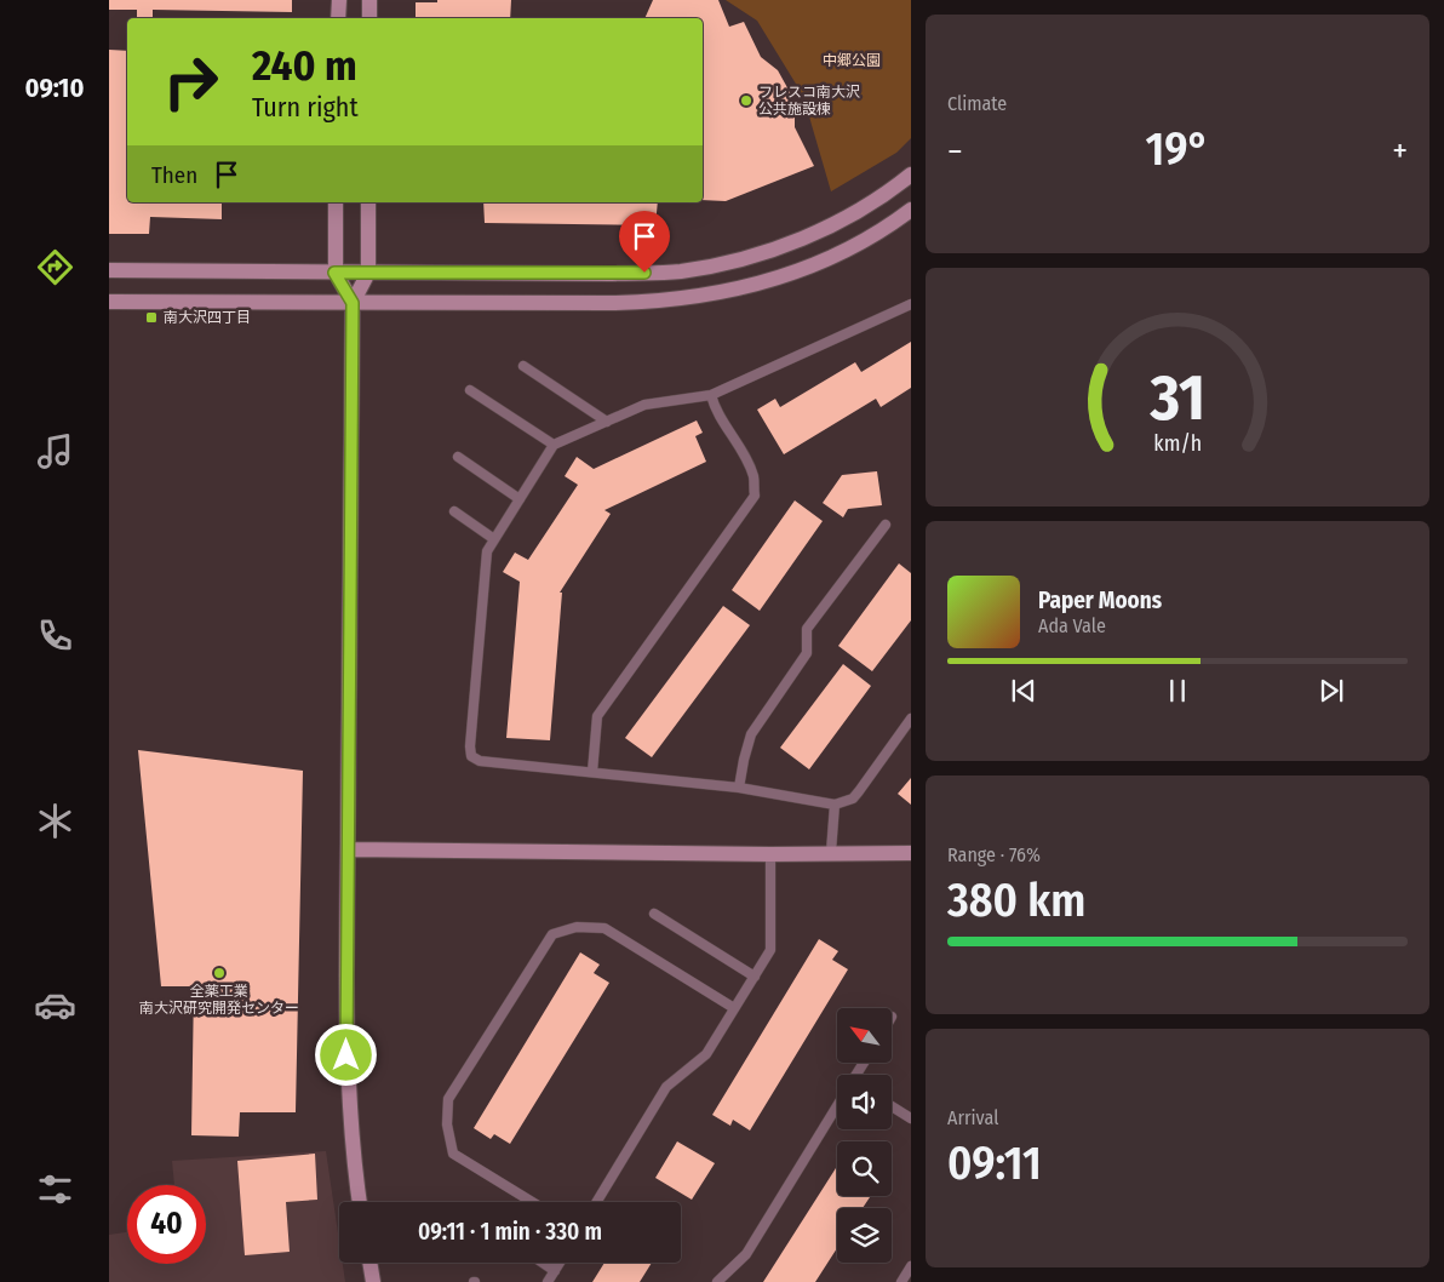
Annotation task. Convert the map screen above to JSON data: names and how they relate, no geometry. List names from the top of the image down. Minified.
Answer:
{"parks":["中郷公園"],"places":{"other":["フレスコ南大沢 公共施設棟","全薬工業 南大沢研究開発センター"],"transit":["南大沢四丁目"]},"north":"top left","page":{"tabs":"09:10","tile":["Climate",["Range · 76%","380 km"],["Arrival","09:11"]],"turn":["240 m","Turn right"],"heat":["−","19°","+"],"then":"Then","song":["Paper Moons","Ada Vale"],"limit":"40","trip":"09:11 · 1 min · 330 m","gauge":["31","km/h"]}}
